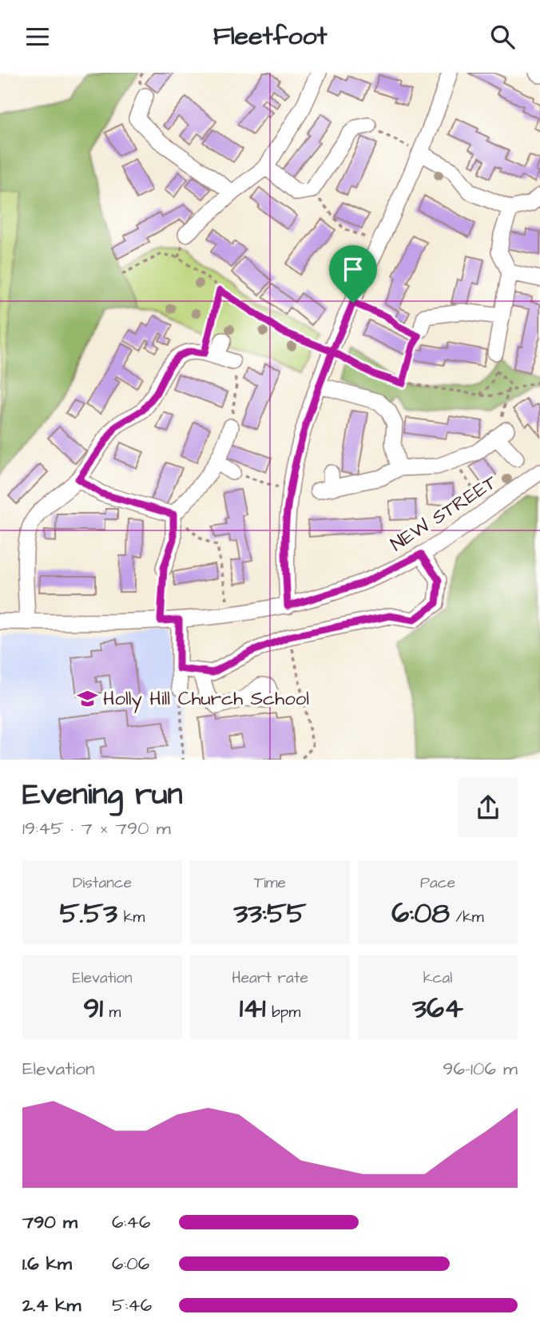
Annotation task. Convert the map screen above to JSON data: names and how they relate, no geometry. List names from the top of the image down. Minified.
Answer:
{"streets":{"street":["NEW STREET"]},"places":{"school or university":["Holly Hill Church School"]},"page":{"header":"Fleetfoot","heading":["Evening run","19:45 · 7 × 790 m"],"stats":[["Distance","5.53 km"],["Time","33:55"],["Pace","6:08 /km"],["Elevation","91 m"],["Heart rate","141 bpm"],["kcal","364"]],"chart":["Elevation","96–106 m"],"list":[{"name":"790 m","note":"6:46"},{"name":"1.6 km","note":"6:06"},{"name":"2.4 km","note":"5:46"}]}}
